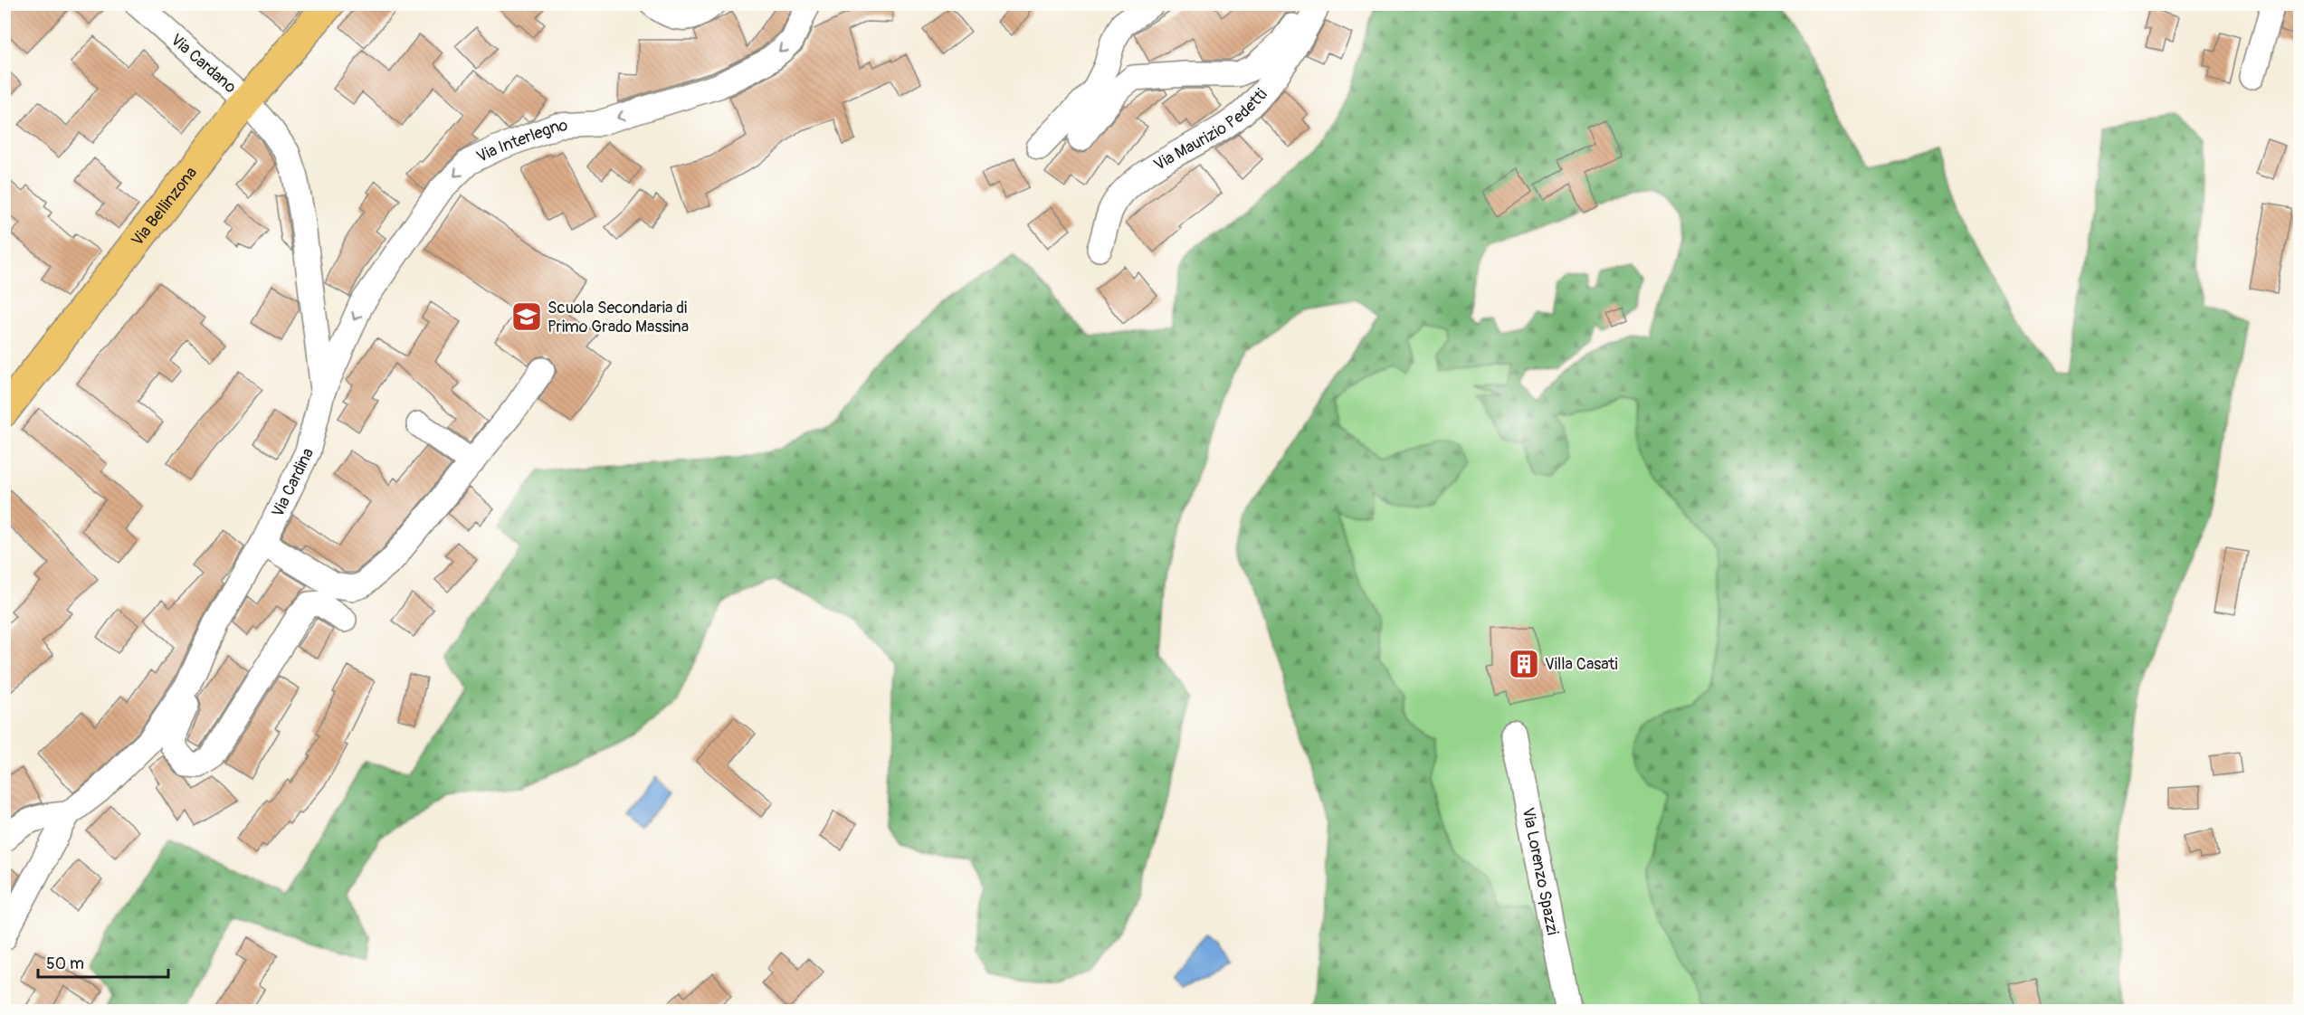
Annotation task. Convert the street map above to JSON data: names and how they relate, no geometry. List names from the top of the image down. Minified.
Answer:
{"streets":{"main road":["Via Bellinzona"],"street":["Via Cardano","Via Maurizio Pedetti","Via Interlegno","Via Cardina","Via Lorenzo Spazzi"]},"crossings":[["Via Cardano","Via Bellinzona"],["Via Cardano","Via Cardina"],["Via Interlegno","Via Cardina"],["Via Bellinzona","Via Cardina"]],"one_way":["Via Interlegno"],"places":{"school or university":["Scuola Secondaria di Primo Grado Massina"],"building":["Villa Casati"]},"scale_bar":"50 m"}
